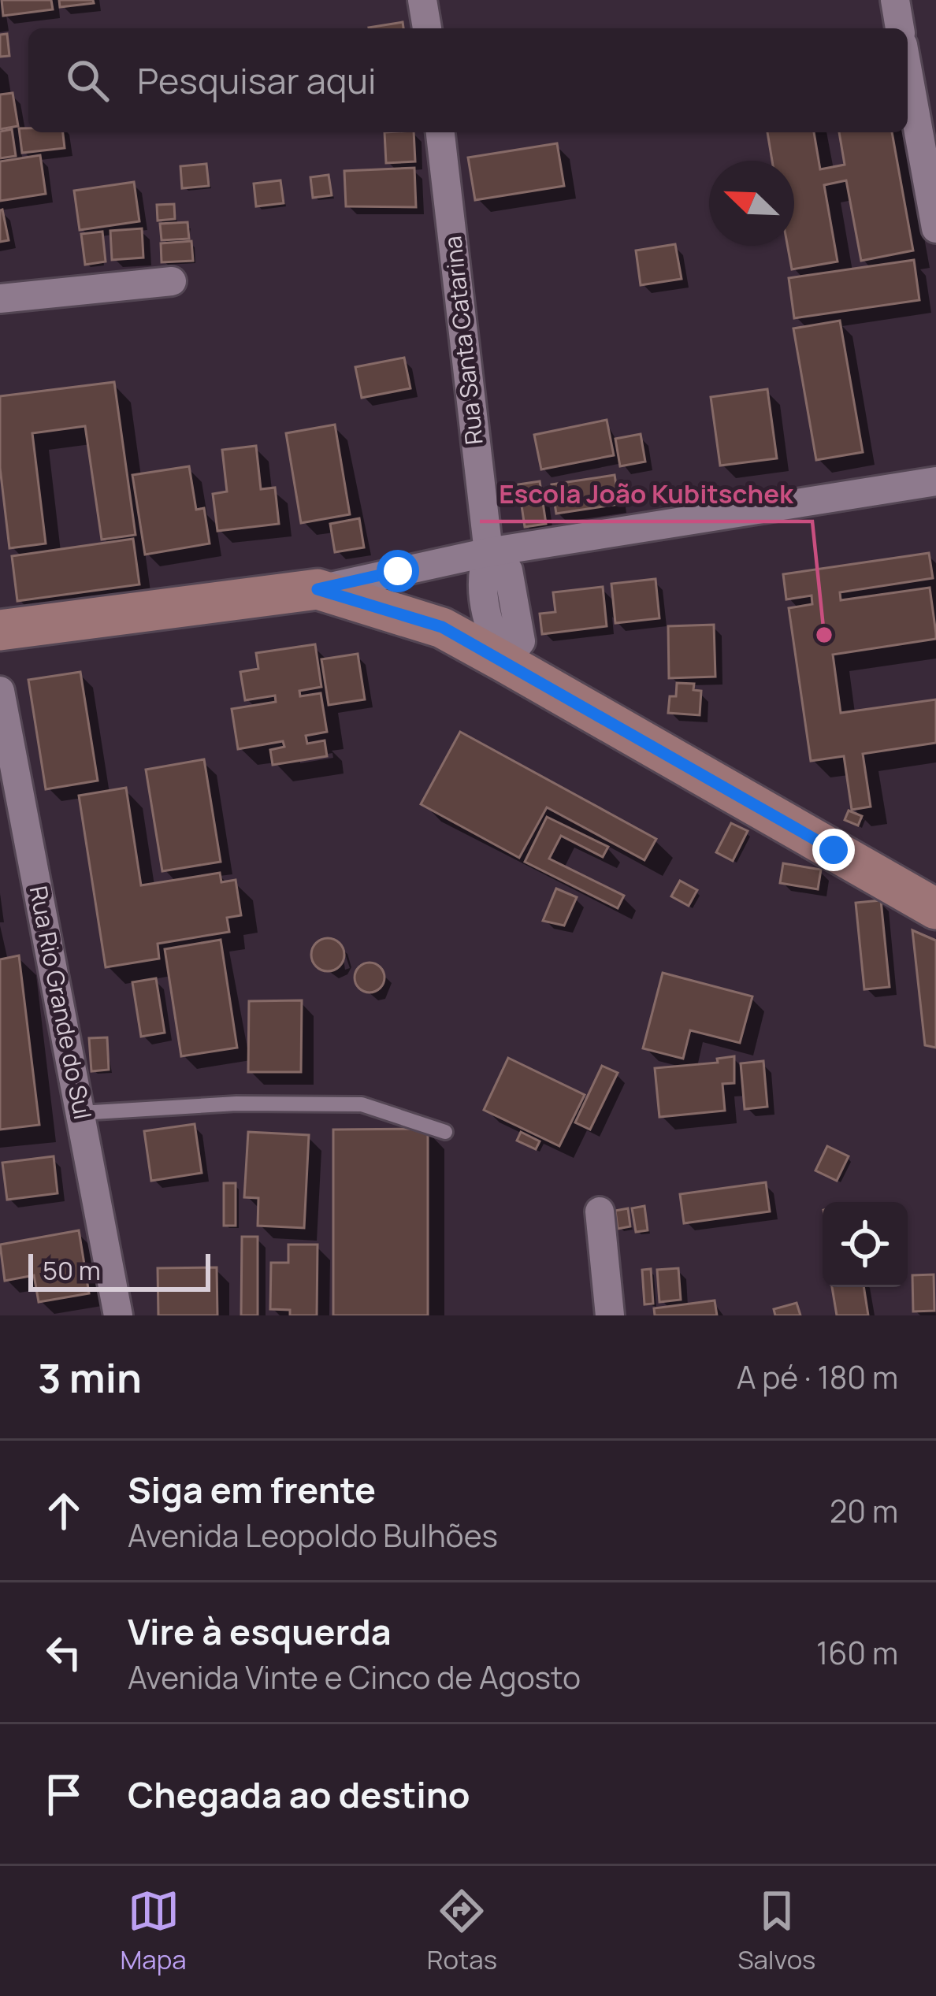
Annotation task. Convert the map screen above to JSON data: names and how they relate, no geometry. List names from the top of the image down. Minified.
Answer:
{"streets":{"street":["Rua Santa Catarina","Rua Rio Grande do Sul"]},"places":["Escola João Kubitschek"],"scale_bar":"50 m","north":"top left","page":{"search":"Pesquisar aqui","scale":"50 m","heading":["3 min","A pé · 180 m"],"list":[["Siga em frente","Avenida Leopoldo Bulhões","20 m"],["Vire à esquerda","Avenida Vinte e Cinco de Agosto","160 m"],"Chegada ao destino"],"nav":["Mapa","Rotas","Salvos"]}}
